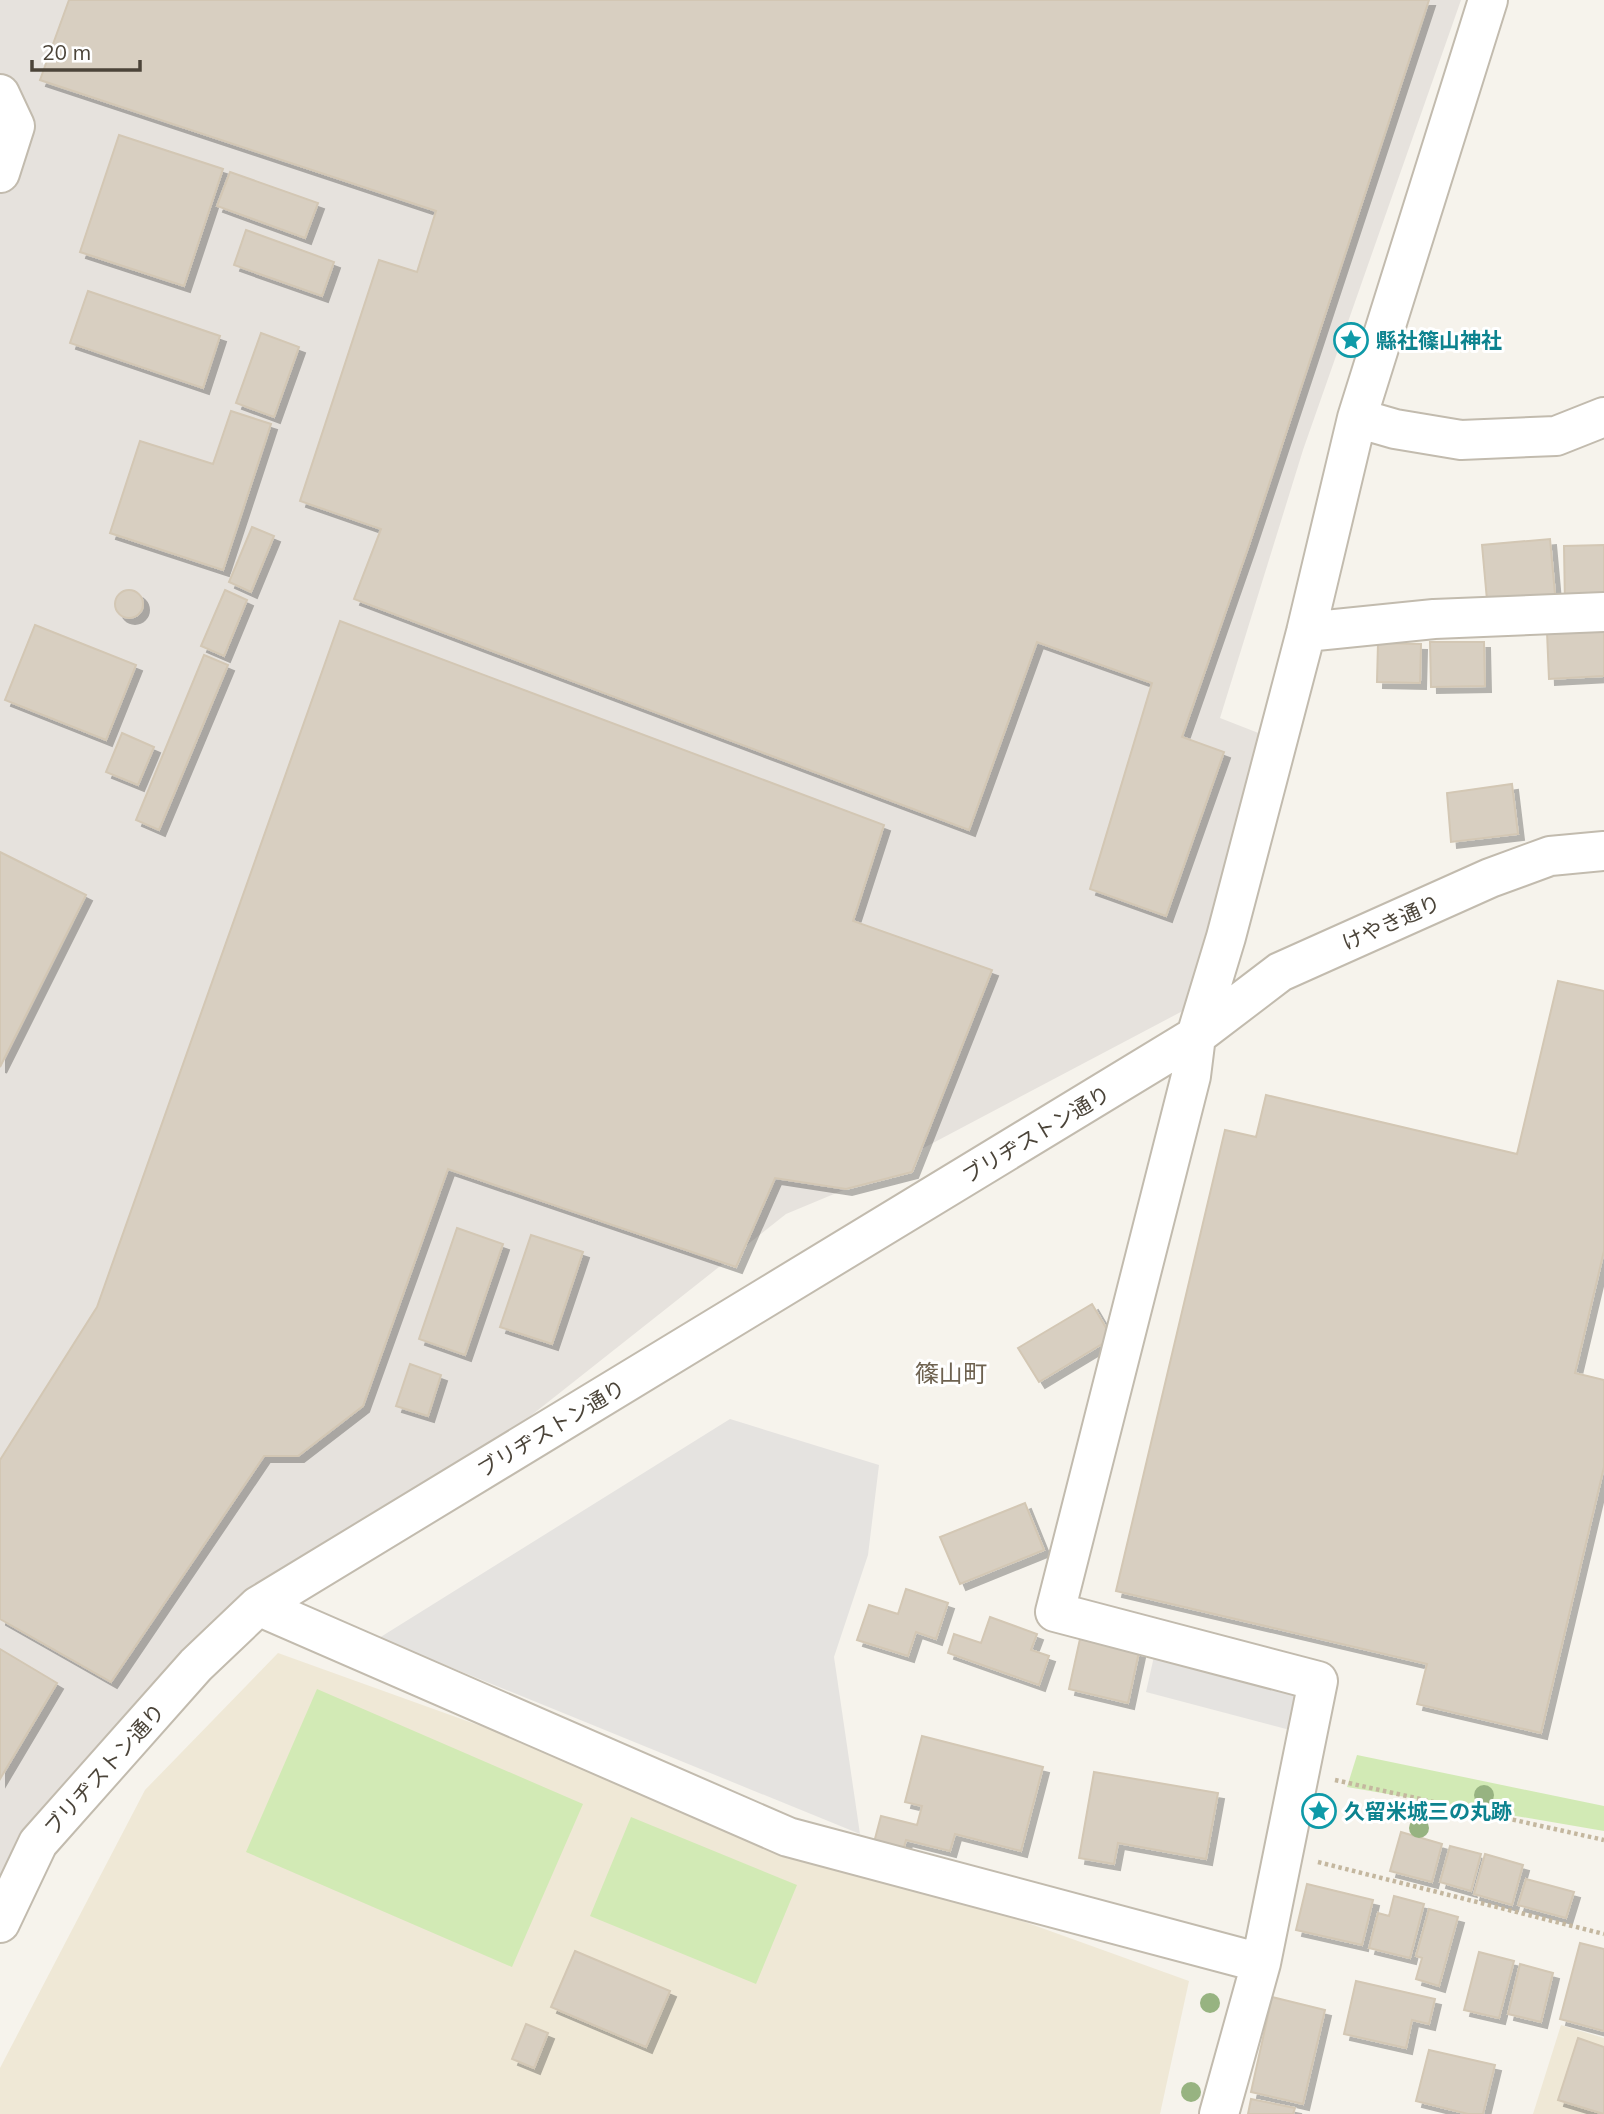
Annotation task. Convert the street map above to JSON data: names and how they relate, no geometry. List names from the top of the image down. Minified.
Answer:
{"streets":{"street":["けやき通り","ブリヂストン通り"]},"crossings":[["けやき通り","ブリヂストン通り"]],"districts":["篠山町"],"places":{"place":["縣社篠山神社","久留米城三の丸跡"]},"scale_bar":"20 m"}
